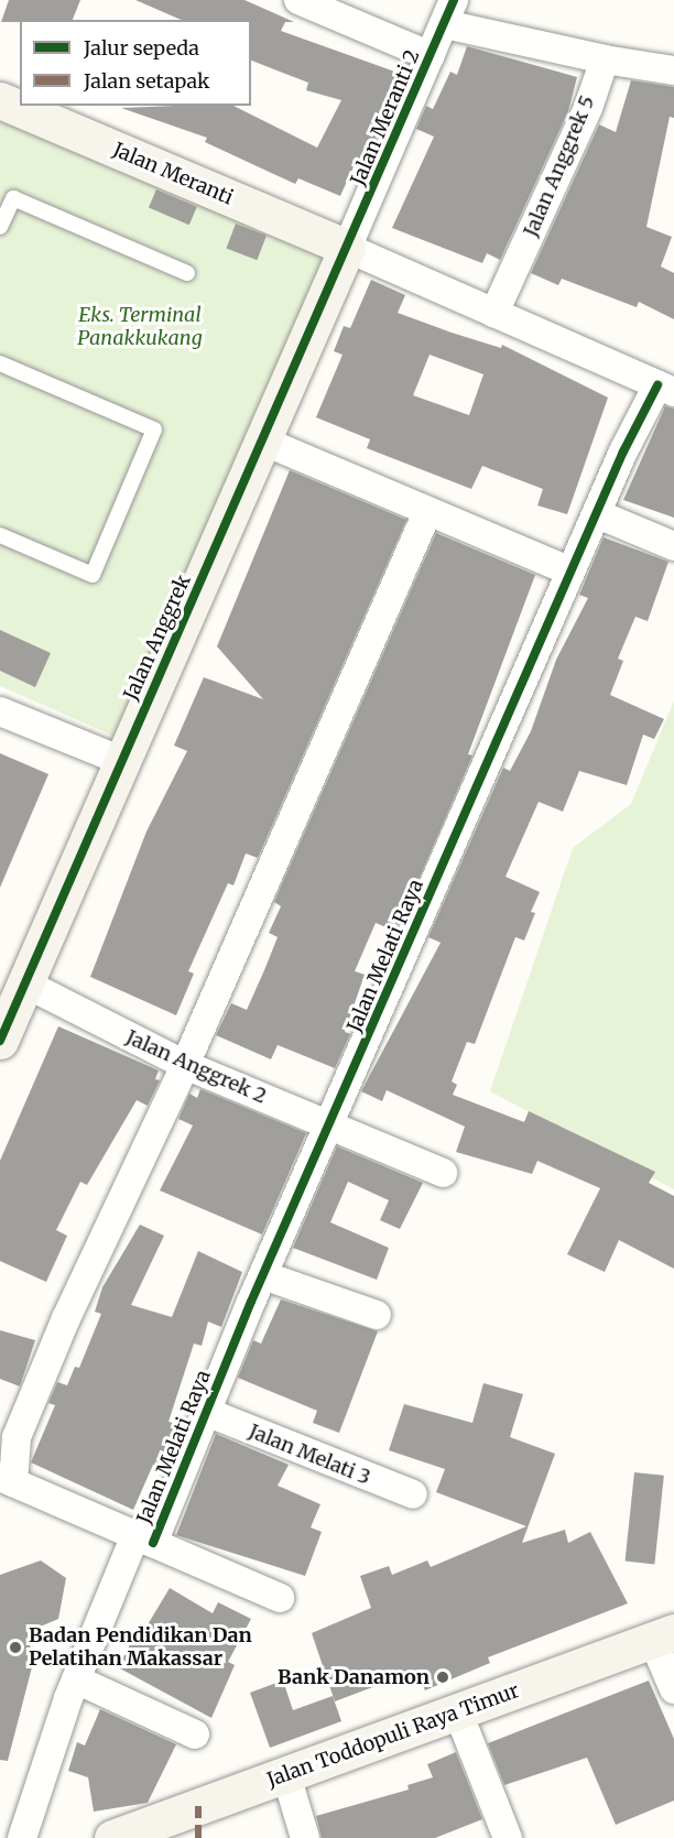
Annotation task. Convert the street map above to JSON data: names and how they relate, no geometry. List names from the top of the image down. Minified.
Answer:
{"streets":{"street":["Jalan Meranti 2","Jalan Anggrek 5","Jalan Meranti","Jalan Anggrek","Jalan Melati Raya","Jalan Anggrek 2","Jalan Melati 3","Jalan Toddopuli Raya Timur"]},"crossings":[["Jalan Meranti 2","Jalan Meranti"],["Jalan Meranti 2","Jalan Anggrek"],["Jalan Meranti","Jalan Anggrek"],["Jalan Anggrek","Jalan Anggrek 2"],["Jalan Melati Raya","Jalan Anggrek 2"],["Jalan Melati Raya","Jalan Melati 3"]],"parks":["Eks. Terminal Panakkukang"],"places":["Badan Pendidikan Dan Pelatihan Makassar","Bank Danamon"],"legend":["Jalur sepeda","Jalan setapak"]}
